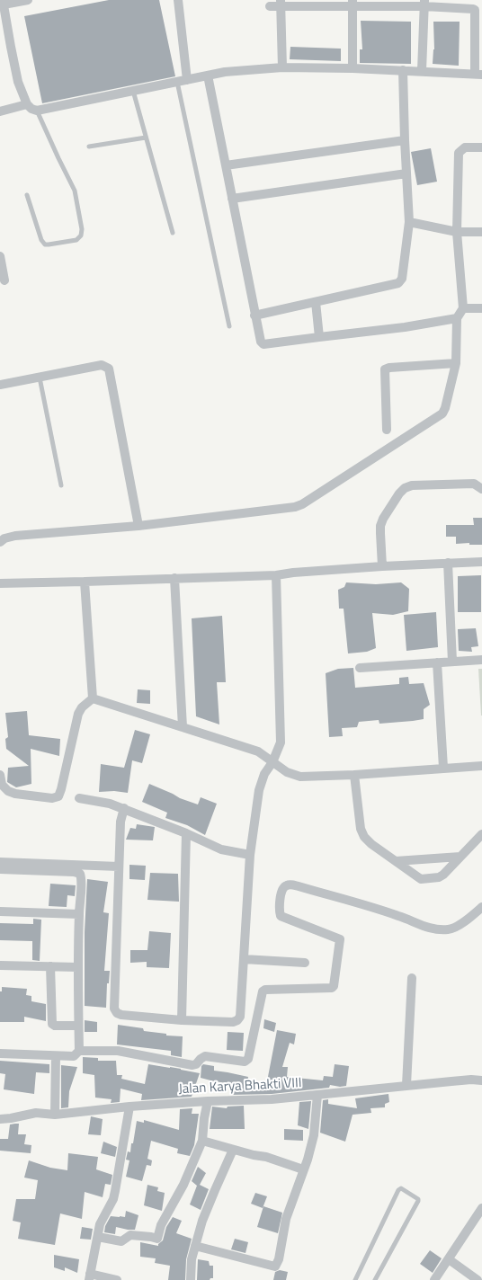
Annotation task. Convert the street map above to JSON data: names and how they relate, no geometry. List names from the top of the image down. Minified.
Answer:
{"streets":{"street":["Jalan Karya Bhakti VIII"]}}
